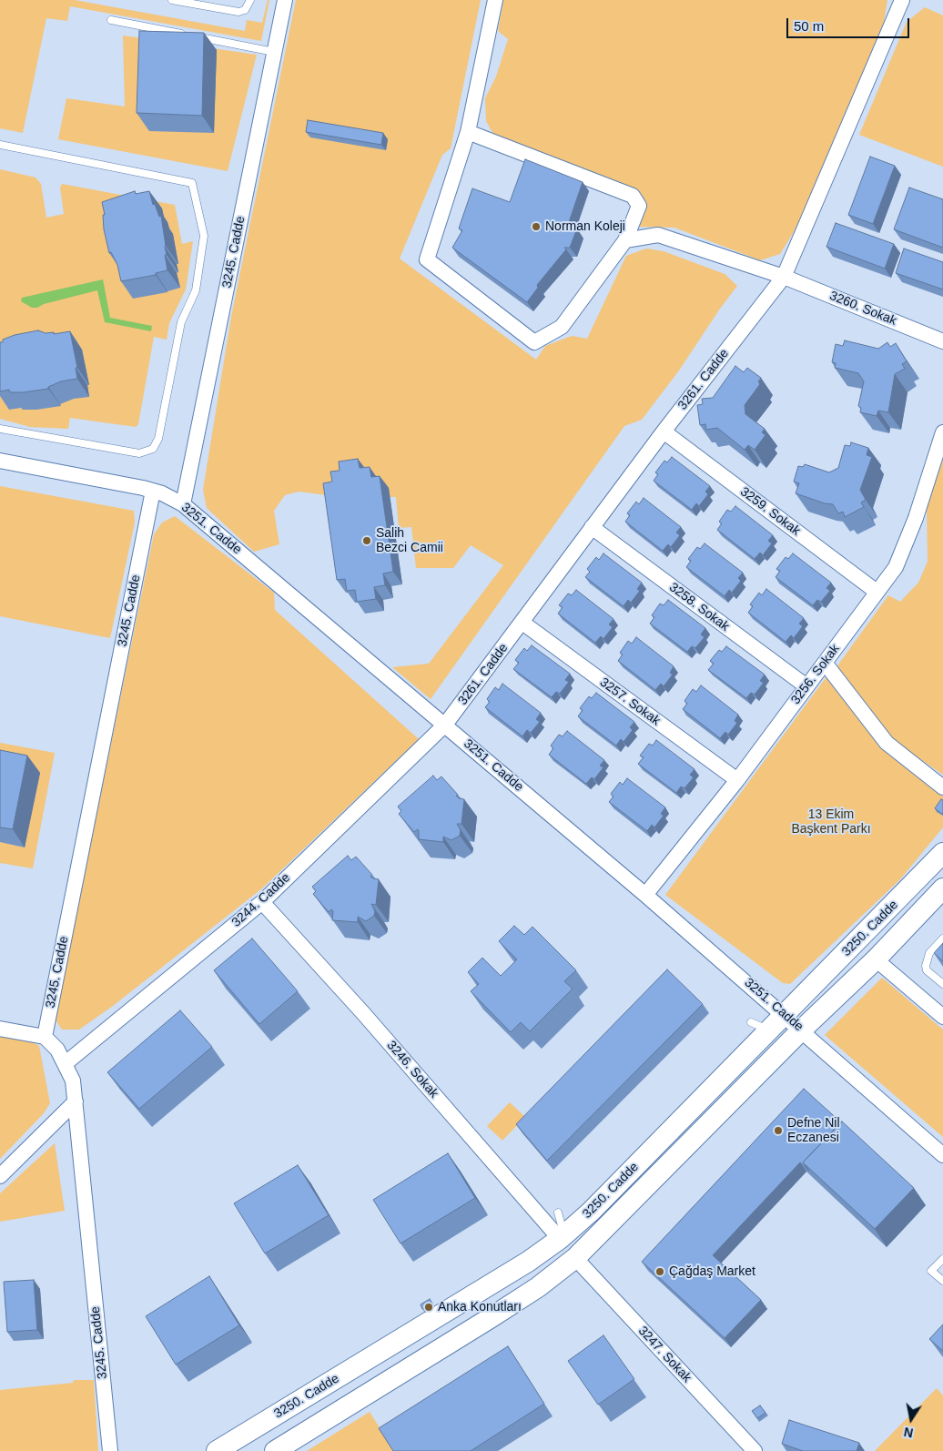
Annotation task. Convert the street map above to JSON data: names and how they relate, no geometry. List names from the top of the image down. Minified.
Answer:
{"streets":{"street":["3245. Cadde","3260. Sokak","3261. Cadde","3259. Sokak","3251. Cadde","3258. Sokak","3256. Sokak","3257. Sokak","3244. Cadde","3250. Cadde","3246. Sokak","3247. Sokak"]},"crossings":[["3245. Cadde","3251. Cadde"],["3245. Cadde","3244. Cadde"],["3260. Sokak","3261. Cadde"],["3261. Cadde","3259. Sokak"],["3261. Cadde","3251. Cadde"],["3261. Cadde","3258. Sokak"],["3261. Cadde","3257. Sokak"],["3261. Cadde","3244. Cadde"],["3259. Sokak","3256. Sokak"],["3251. Cadde","3256. Sokak"],["3251. Cadde","3244. Cadde"],["3251. Cadde","3250. Cadde"],["3258. Sokak","3256. Sokak"],["3256. Sokak","3257. Sokak"],["3244. Cadde","3246. Sokak"],["3250. Cadde","3246. Sokak"],["3250. Cadde","3247. Sokak"]],"parks":["13 Ekim Başkent Parkı"],"places":["Norman Koleji","Salih Bezci Camii","Defne Nil Eczanesi","Çağdaş Market","Anka Konutları"],"scale_bar":"50 m","north":"bottom"}
